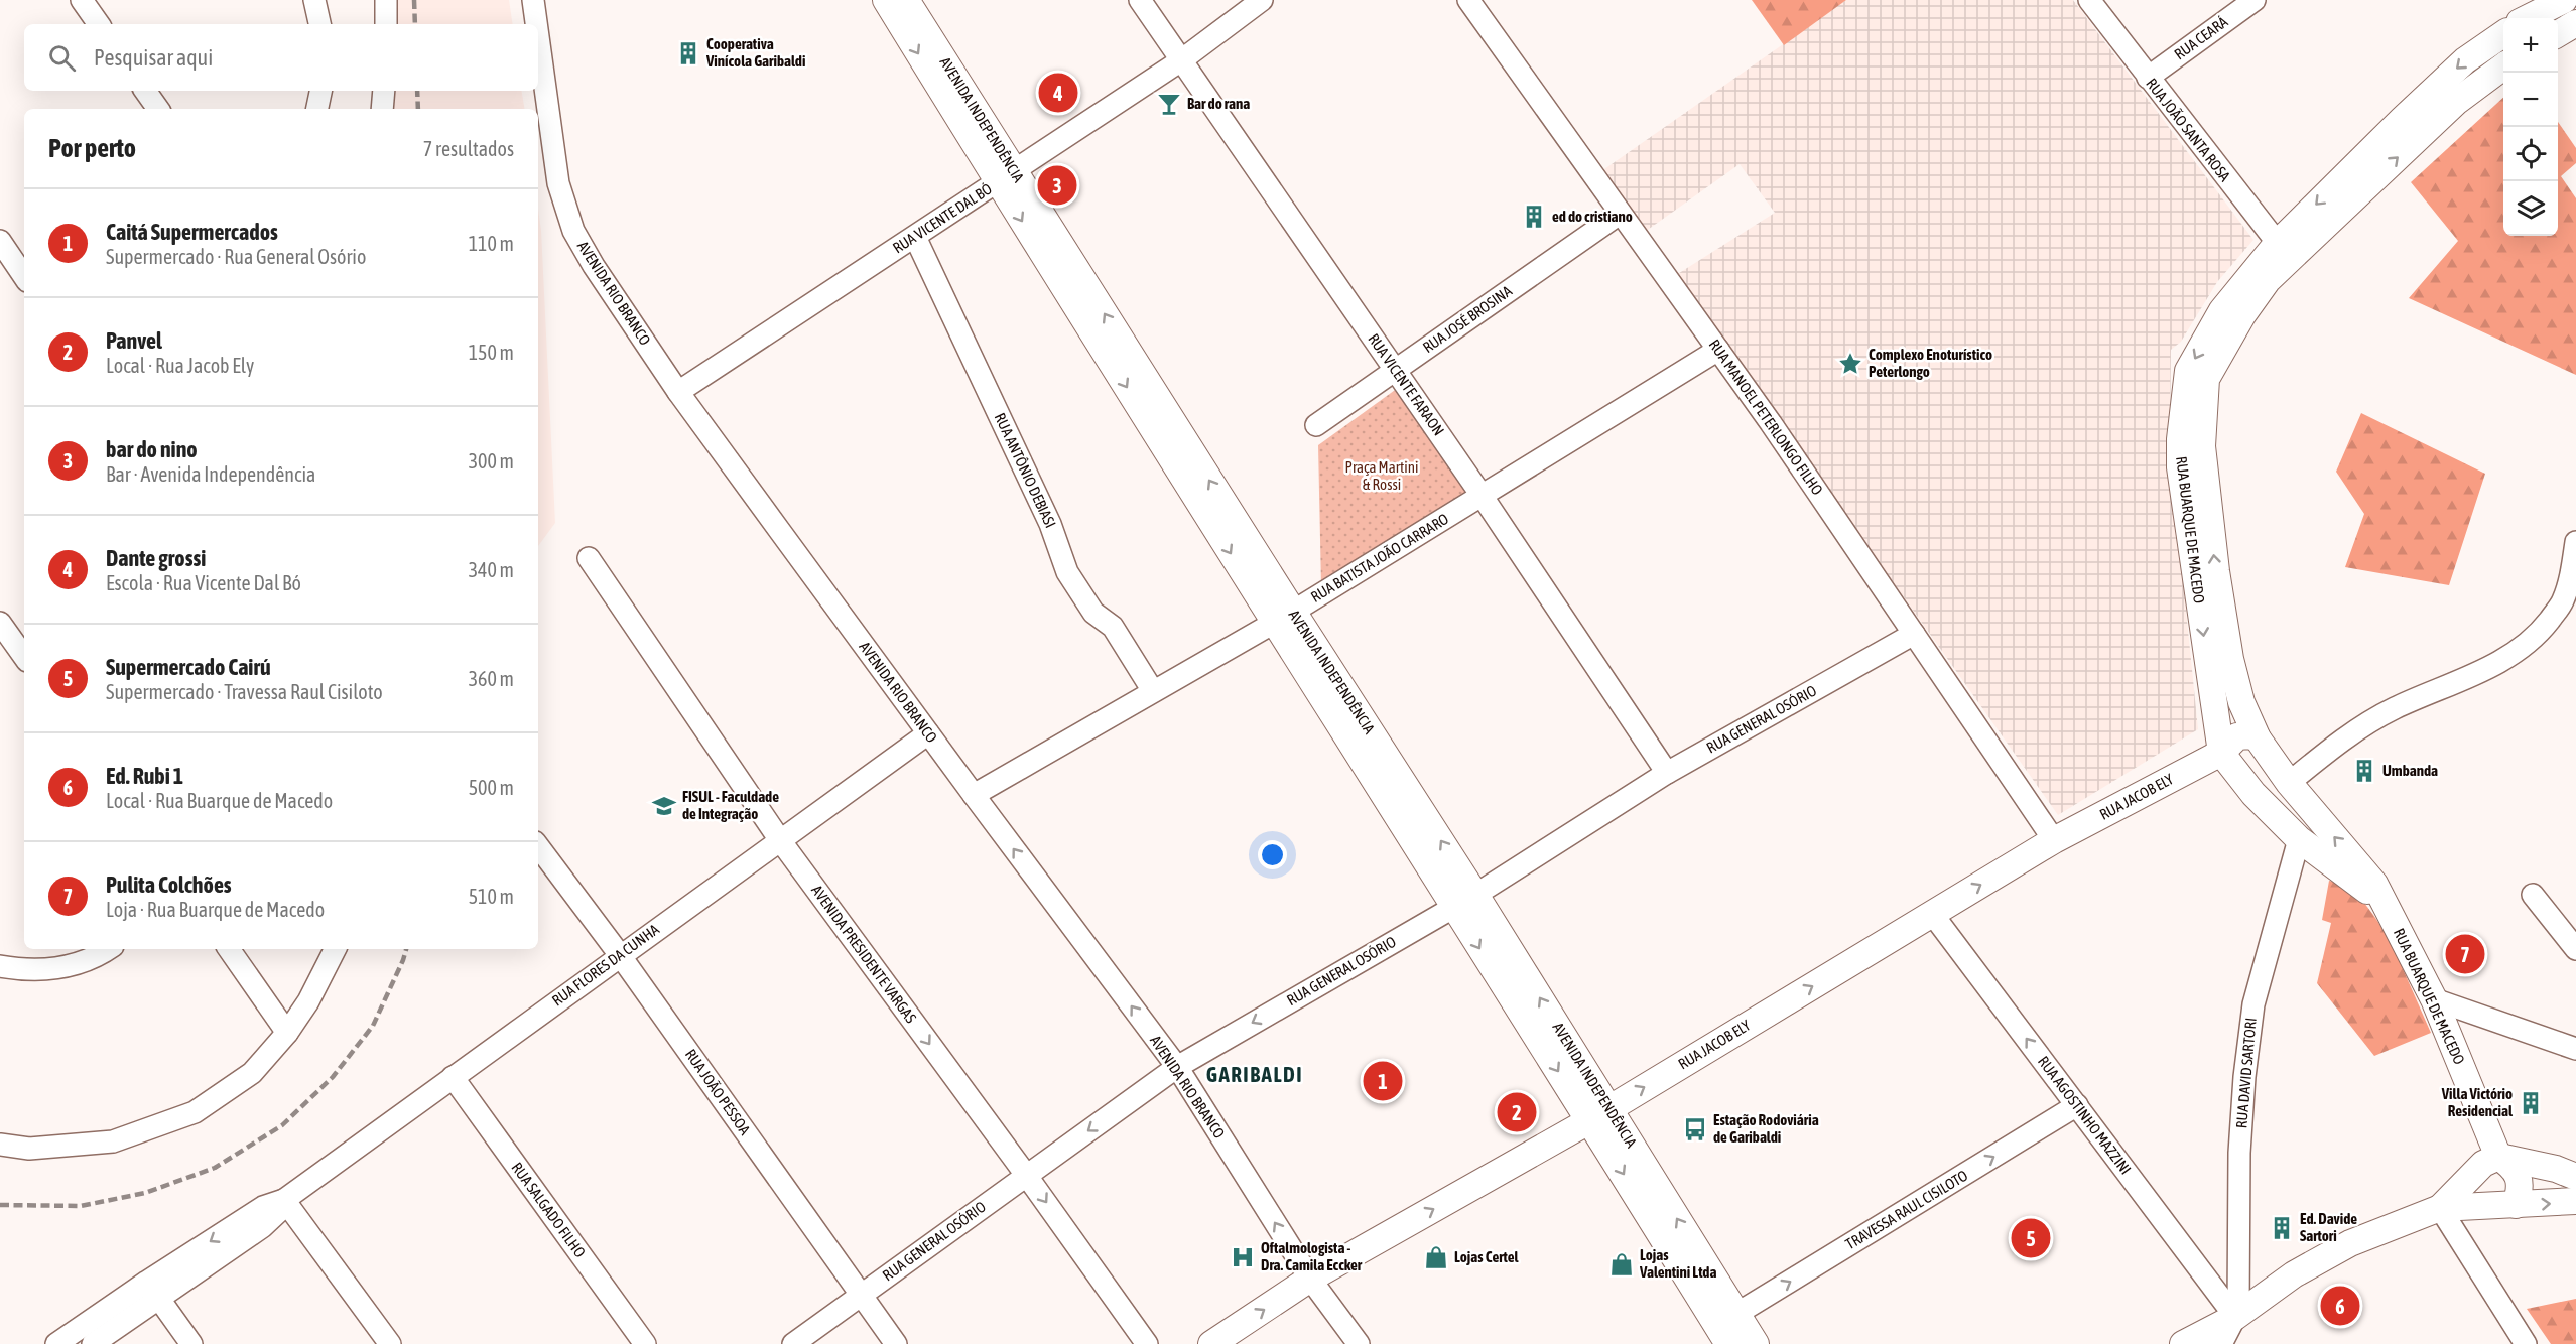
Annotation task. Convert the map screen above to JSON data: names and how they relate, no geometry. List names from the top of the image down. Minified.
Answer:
{"streets":{"main road":["AVENIDA INDEPENDÊNCIA","RUA BUARQUE DE MACEDO","RUA JACOB ELY"],"street":["RUA CEARÁ","RUA JOÃO SANTA ROSA","RUA VICENTE DAL BÓ","AVENIDA RIO BRANCO","RUA JOSÉ BROSINA","RUA VICENTE FARAON","RUA MANOEL PETERLONGO FILHO","RUA ANTÔNIO DEBIASI","RUA BATISTA JOÃO CARRARO","RUA GENERAL OSÓRIO","AVENIDA PRESIDENTE VARGAS","RUA FLORES DA CUNHA","RUA DAVID SARTORI","RUA JOÃO PESSOA","RUA AGOSTINHO MAZZINI","RUA SALGADO FILHO","TRAVESSA RAUL CISILOTO"]},"crossings":[["RUA CEARÁ","RUA JOÃO SANTA ROSA"],["AVENIDA INDEPENDÊNCIA","RUA VICENTE DAL BÓ"],["AVENIDA INDEPENDÊNCIA","RUA BATISTA JOÃO CARRARO"],["AVENIDA INDEPENDÊNCIA","RUA GENERAL OSÓRIO"],["AVENIDA INDEPENDÊNCIA","RUA JACOB ELY"],["AVENIDA INDEPENDÊNCIA","TRAVESSA RAUL CISILOTO"],["RUA JOÃO SANTA ROSA","RUA BUARQUE DE MACEDO"],["RUA VICENTE DAL BÓ","AVENIDA RIO BRANCO"],["RUA VICENTE DAL BÓ","RUA VICENTE FARAON"],["RUA VICENTE DAL BÓ","RUA ANTÔNIO DEBIASI"],["AVENIDA RIO BRANCO","RUA BATISTA JOÃO CARRARO"],["AVENIDA RIO BRANCO","RUA GENERAL OSÓRIO"],["AVENIDA RIO BRANCO","RUA JACOB ELY"],["AVENIDA RIO BRANCO","RUA FLORES DA CUNHA"],["RUA JOSÉ BROSINA","RUA VICENTE FARAON"],["RUA JOSÉ BROSINA","RUA MANOEL PETERLONGO FILHO"],["RUA VICENTE FARAON","RUA BATISTA JOÃO CARRARO"],["RUA VICENTE FARAON","RUA GENERAL OSÓRIO"],["RUA MANOEL PETERLONGO FILHO","RUA BATISTA JOÃO CARRARO"],["RUA MANOEL PETERLONGO FILHO","RUA GENERAL OSÓRIO"],["RUA MANOEL PETERLONGO FILHO","RUA JACOB ELY"],["RUA ANTÔNIO DEBIASI","RUA BATISTA JOÃO CARRARO"],["RUA BUARQUE DE MACEDO","RUA JACOB ELY"],["RUA BUARQUE DE MACEDO","RUA DAVID SARTORI"],["RUA GENERAL OSÓRIO","AVENIDA PRESIDENTE VARGAS"],["RUA GENERAL OSÓRIO","RUA JOÃO PESSOA"],["RUA JACOB ELY","RUA AGOSTINHO MAZZINI"],["AVENIDA PRESIDENTE VARGAS","RUA FLORES DA CUNHA"],["RUA FLORES DA CUNHA","RUA JOÃO PESSOA"],["RUA FLORES DA CUNHA","RUA SALGADO FILHO"],["RUA DAVID SARTORI","RUA AGOSTINHO MAZZINI"],["RUA AGOSTINHO MAZZINI","TRAVESSA RAUL CISILOTO"]],"one_way":["AVENIDA RIO BRANCO","RUA GENERAL OSÓRIO","RUA JACOB ELY","AVENIDA PRESIDENTE VARGAS","RUA AGOSTINHO MAZZINI","TRAVESSA RAUL CISILOTO"],"districts":["GARIBALDI"],"parks":["Praça Martini & Rossi"],"places":{"building":["Cooperativa Vinícola Garibaldi","ed do cristiano","Umbanda","Villa Victório Residencial","Ed. Davide Sartori"],"bar":["Bar do rana"],"place":["Complexo Enoturístico Peterlongo"],"school or university":["FISUL - Faculdade de Integração"],"bus stop":["Estação Rodoviária de Garibaldi"],"hospital":["Oftalmologista - Dra. Camila Eccker"],"shop":["Lojas Certel","Lojas Valentini Ltda"]},"page":{"map_buttons":["+","−"],"search":"Pesquisar aqui","pins":["4","3","7","1","2","5","6"],"heading":["Por perto","7 resultados"],"list":[{"mark":"1","name":"Caitá Supermercados","note":"Supermercado · Rua General Osório","value":"110 m"},{"mark":"2","name":"Panvel","note":"Local · Rua Jacob Ely","value":"150 m"},{"mark":"3","name":"bar do nino","note":"Bar · Avenida Independência","value":"300 m"},{"mark":"4","name":"Dante grossi","note":"Escola · Rua Vicente Dal Bó","value":"340 m"},{"mark":"5","name":"Supermercado Cairú","note":"Supermercado · Travessa Raul Cisiloto","value":"360 m"},{"mark":"6","name":"Ed. Rubi 1","note":"Local · Rua Buarque de Macedo","value":"500 m"},{"mark":"7","name":"Pulita Colchões","note":"Loja · Rua Buarque de Macedo","value":"510 m"}]}}
